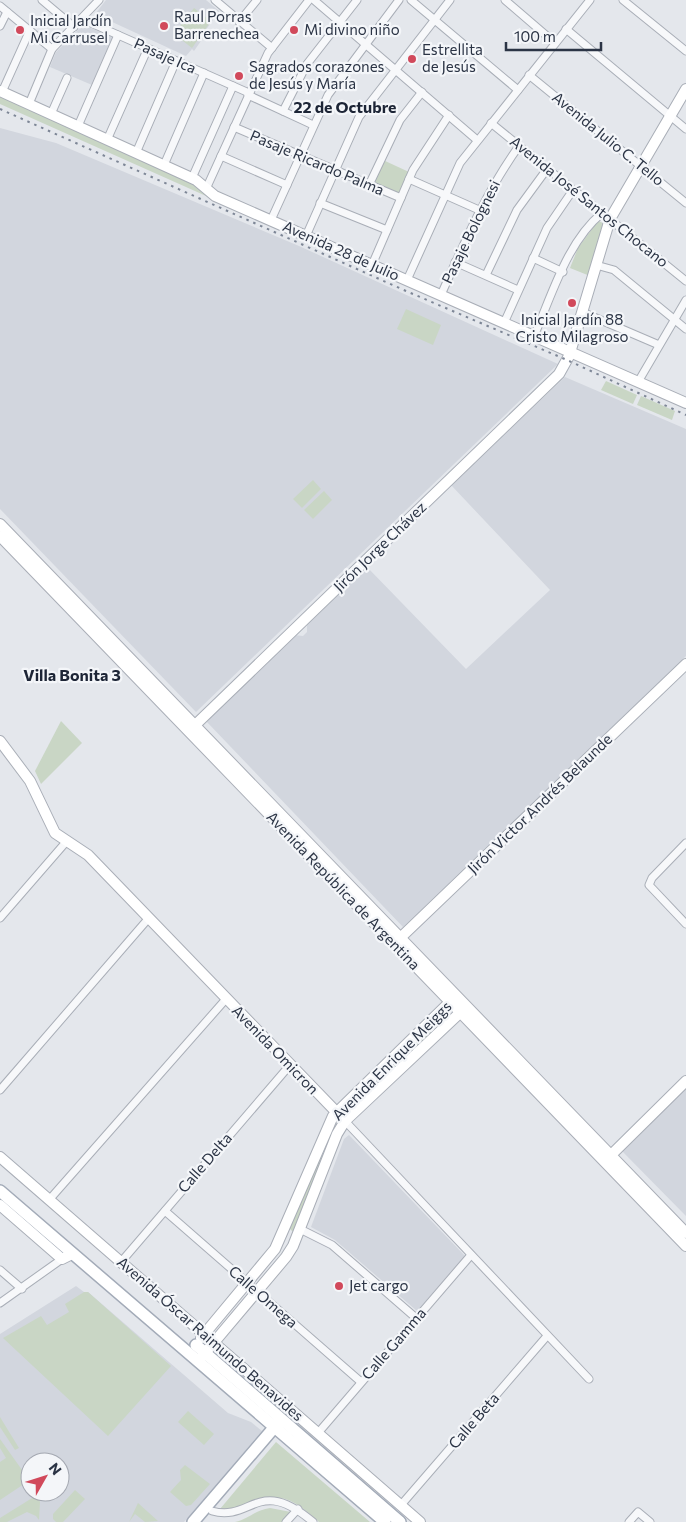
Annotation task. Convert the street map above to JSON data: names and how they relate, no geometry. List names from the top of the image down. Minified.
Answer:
{"streets":{"main road":["Avenida 28 de Julio","Jirón Jorge Chávez","Jirón Victor Andrés Belaunde","Avenida República de Argentina","Avenida Omicron","Avenida Enrique Meiggs","Avenida Óscar Raimundo Benavides"],"street":["Pasaje Ica","Avenida Julio C. Tello","Pasaje Ricardo Palma","Avenida José Santos Chocano","Pasaje Bolognesi","Calle Delta","Calle Omega","Calle Gamma","Calle Beta"]},"crossings":[["Avenida Julio C. Tello","Jirón Jorge Chávez"],["Avenida José Santos Chocano","Pasaje Bolognesi"],["Avenida José Santos Chocano","Jirón Jorge Chávez"],["Pasaje Bolognesi","Avenida 28 de Julio"],["Avenida 28 de Julio","Jirón Jorge Chávez"],["Jirón Jorge Chávez","Avenida República de Argentina"],["Jirón Victor Andrés Belaunde","Avenida República de Argentina"],["Avenida República de Argentina","Avenida Enrique Meiggs"],["Avenida Omicron","Avenida Enrique Meiggs"],["Avenida Omicron","Calle Delta"],["Avenida Omicron","Calle Gamma"],["Avenida Omicron","Calle Beta"],["Avenida Enrique Meiggs","Calle Omega"],["Avenida Enrique Meiggs","Avenida Óscar Raimundo Benavides"],["Calle Delta","Calle Omega"],["Calle Delta","Avenida Óscar Raimundo Benavides"],["Calle Omega","Calle Gamma"],["Avenida Óscar Raimundo Benavides","Calle Gamma"],["Avenida Óscar Raimundo Benavides","Calle Beta"]],"districts":["22 de Octubre","Villa Bonita 3"],"places":["Raul Porras Barrenechea","Inicial Jardín Mi Carrusel","Mi divino niño","Estrellita de Jesús","Sagrados corazones de Jesús y María","Inicial Jardín 88 Cristo Milagroso","Jet cargo"],"scale_bar":"100 m","north":"top right"}
